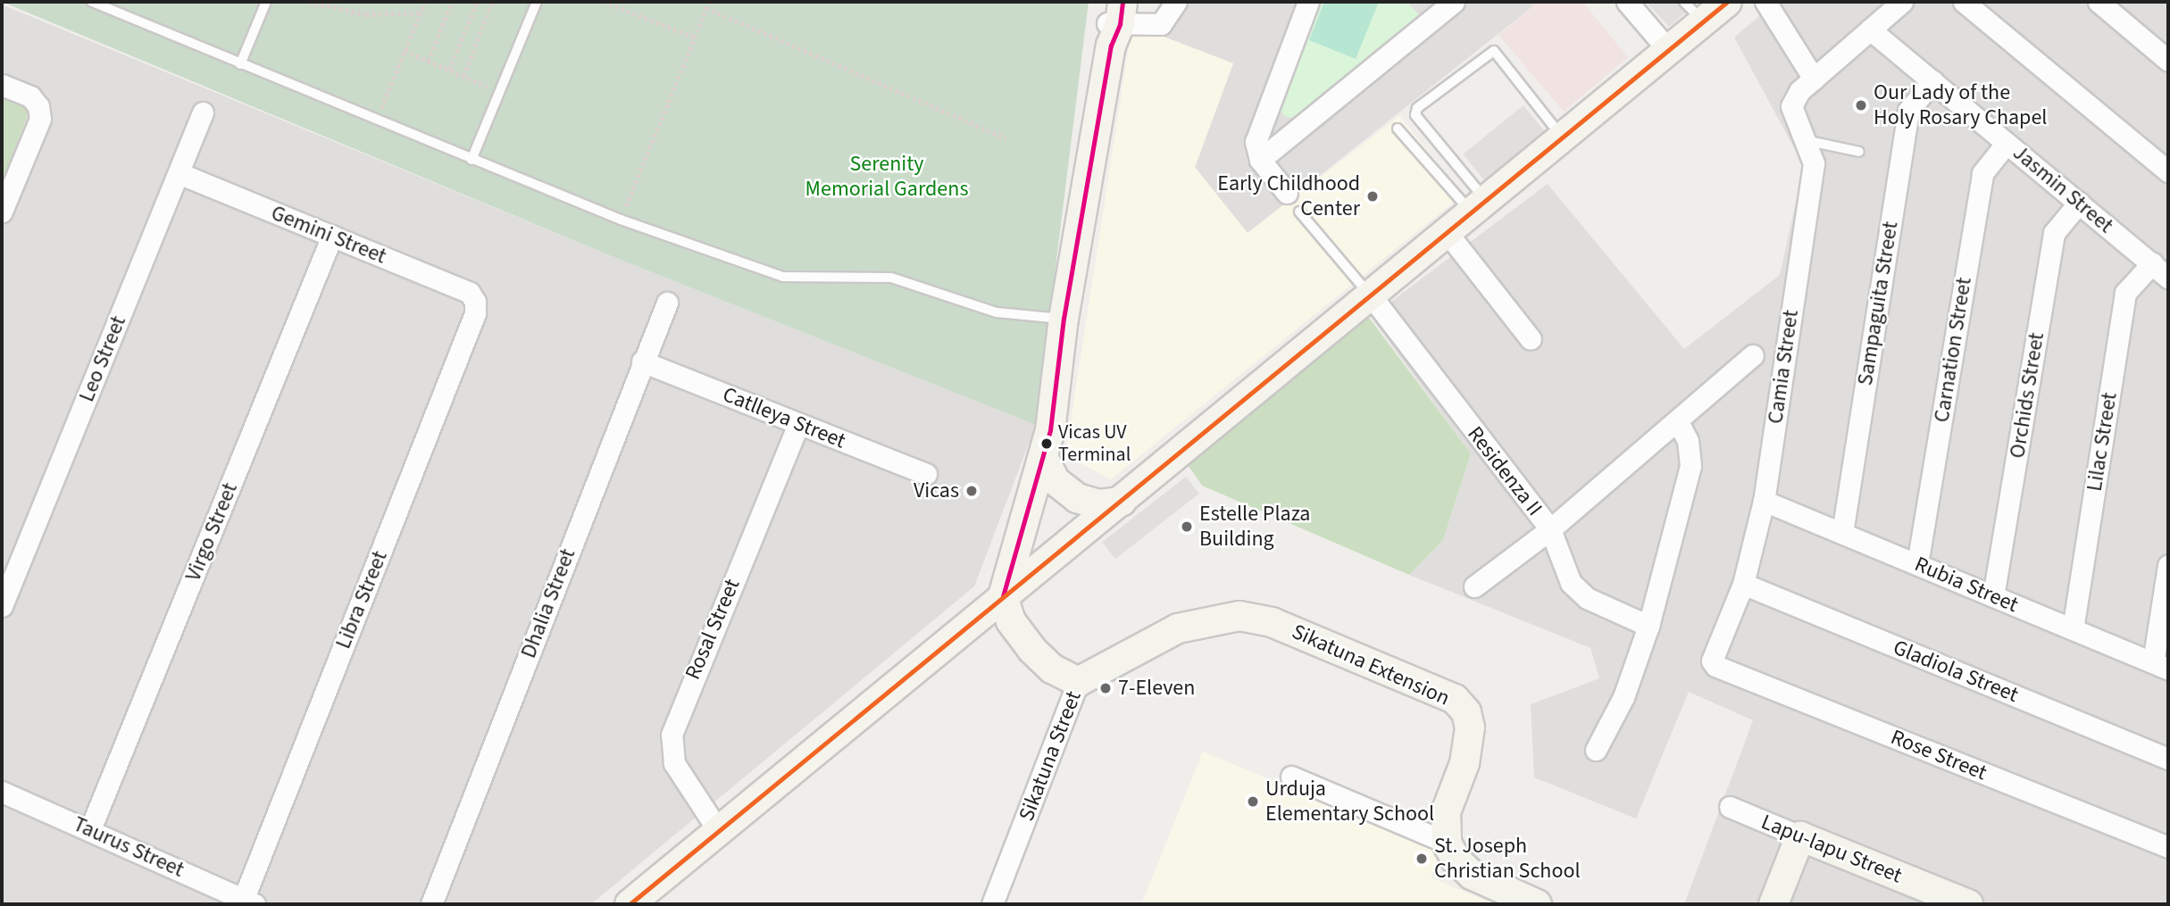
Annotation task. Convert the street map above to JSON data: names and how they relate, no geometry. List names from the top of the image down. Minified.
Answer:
{"streets":{"main road":["Sikatuna Extension","Sikatuna Street","Lapu-lapu Street"],"street":["Jasmin Street","Gemini Street","Sampaguita Street","Carnation Street","Leo Street","Camia Street","Orchids Street","Catlleya Street","Lilac Street","Residenza II","Virgo Street","Rubia Street","Libra Street","Dhalia Street","Rosal Street","Gladiola Street","Rose Street","Taurus Street"]},"crossings":[["Jasmin Street","Sampaguita Street"],["Jasmin Street","Carnation Street"],["Jasmin Street","Orchids Street"],["Jasmin Street","Lilac Street"],["Gemini Street","Leo Street"],["Gemini Street","Virgo Street"],["Gemini Street","Libra Street"],["Sampaguita Street","Rubia Street"],["Carnation Street","Rubia Street"],["Camia Street","Rubia Street"],["Camia Street","Gladiola Street"],["Camia Street","Rose Street"],["Orchids Street","Rubia Street"],["Catlleya Street","Dhalia Street"],["Catlleya Street","Rosal Street"],["Lilac Street","Rubia Street"],["Virgo Street","Taurus Street"],["Libra Street","Taurus Street"],["Sikatuna Extension","Sikatuna Street"]],"parks":["Serenity Memorial Gardens"],"places":["Our Lady of the Holy Rosary Chapel","Early Childhood Center","Vicas UV Terminal","Vicas","Estelle Plaza Building","7-Eleven","Urduja Elementary School","St. Joseph Christian School"]}
